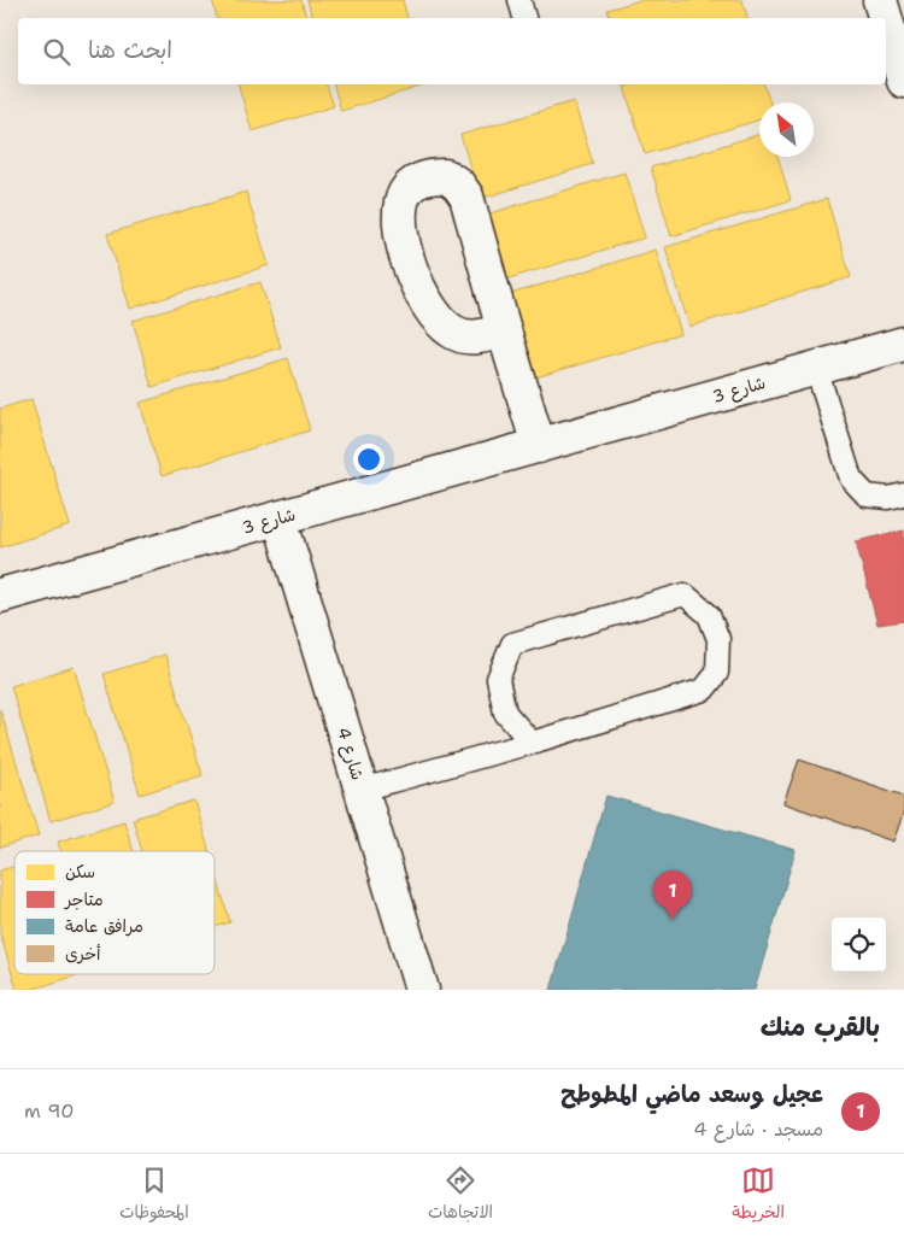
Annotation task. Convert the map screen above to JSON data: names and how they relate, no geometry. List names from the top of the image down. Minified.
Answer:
{"streets":{"street":["شارع 3","شارع 4"]},"crossings":[["شارع 3","شارع 4"]],"legend":["سكن","متاجر","مرافق عامة","أخرى"],"north":"top left","page":{"search":"ابحث هنا","pins":"1","heading":"بالقرب منك","list":[{"mark":"1","name":"عجيل وسعد ماضي المطوطح","note":"مسجد · شارع 4","value":"90 m"}],"nav":["الخريطة","الاتجاهات","المحفوظات"]}}
